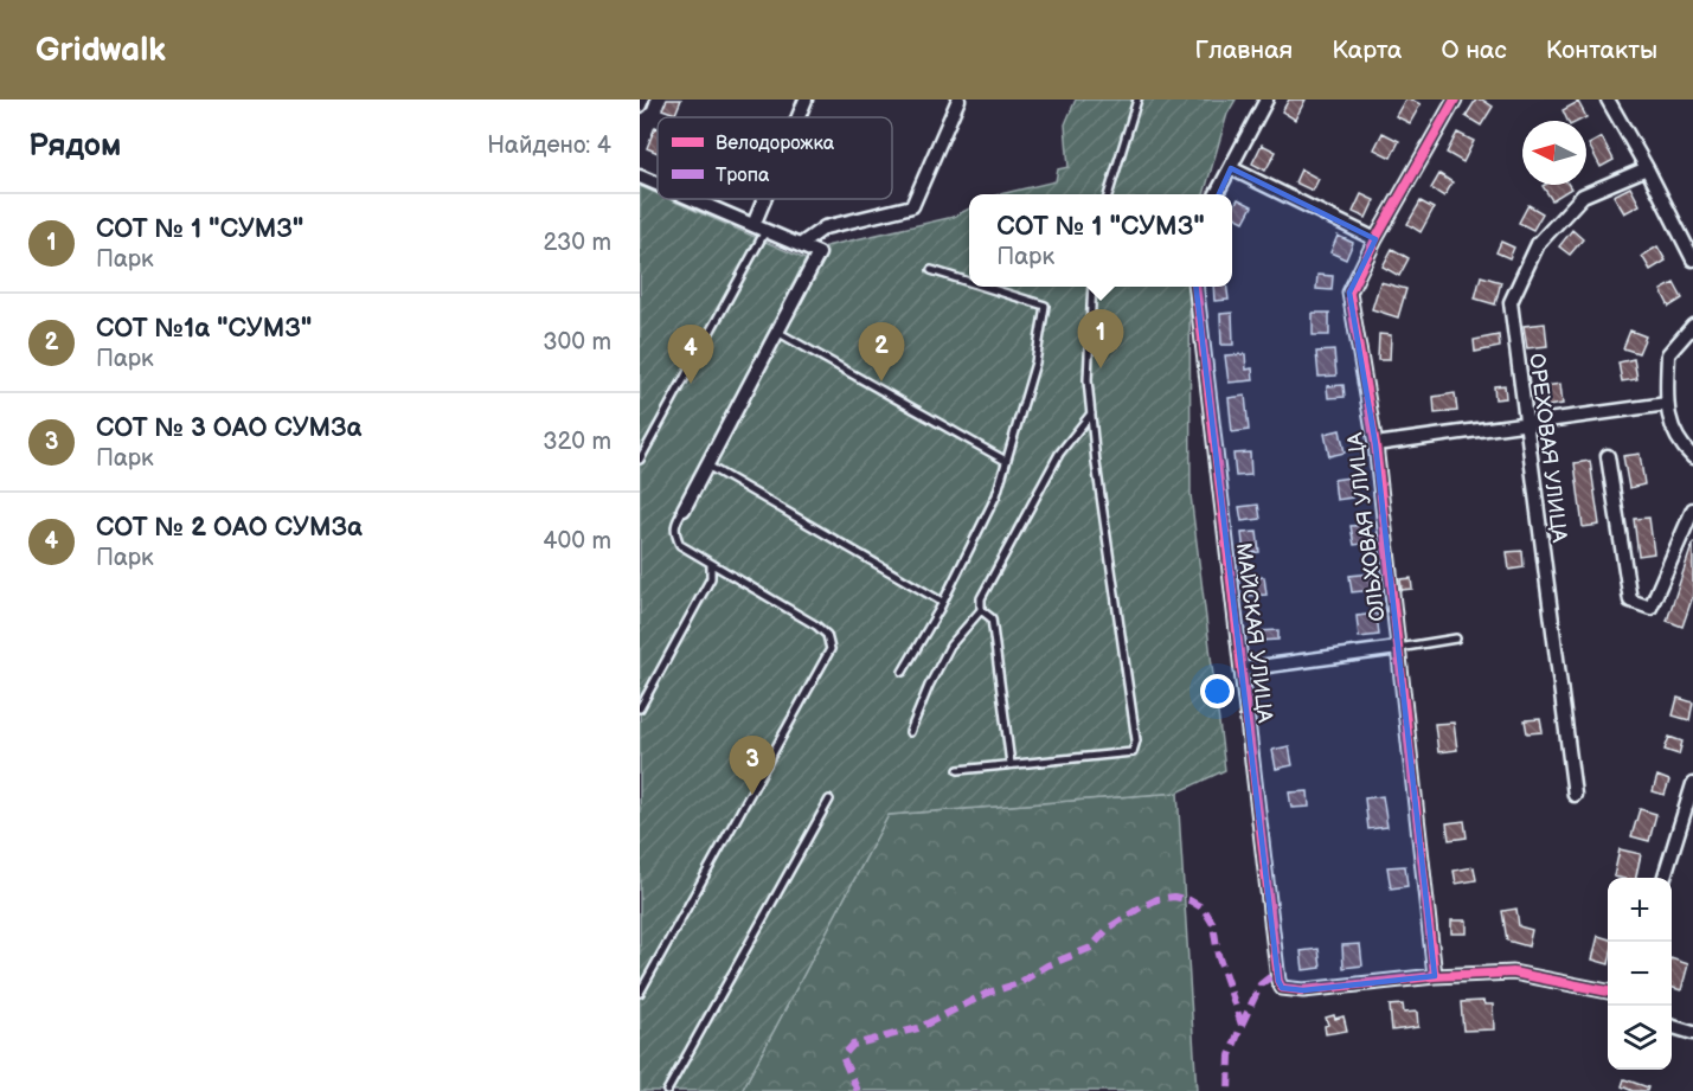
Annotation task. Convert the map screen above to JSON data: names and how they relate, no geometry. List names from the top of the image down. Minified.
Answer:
{"streets":{"street":["ОРЕХОВАЯ УЛИЦА","ОЛЬХОВАЯ УЛИЦА","МАЙСКАЯ УЛИЦА"]},"crossings":[["ОЛЬХОВАЯ УЛИЦА","МАЙСКАЯ УЛИЦА"]],"legend":["Велодорожка","Тропа"],"north":"left","page":{"header":"Gridwalk","nav":["Главная","Карта","О нас","Контакты"],"heading":["Рядом","Найдено: 4"],"list":[{"mark":"1","name":"СОТ № 1 \"СУМЗ\"","note":"Парк","value":"230 m"},{"mark":"2","name":"СОТ №1а \"СУМЗ\"","note":"Парк","value":"300 m"},{"mark":"3","name":"СОТ № 3 ОАО СУМЗа","note":"Парк","value":"320 m"},{"mark":"4","name":"СОТ № 2 ОАО СУМЗа","note":"Парк","value":"400 m"}],"popup":["СОТ № 1 \"СУМЗ\"","Парк"],"pins":["1","2","4","3"],"map_buttons":["+","−"]}}
